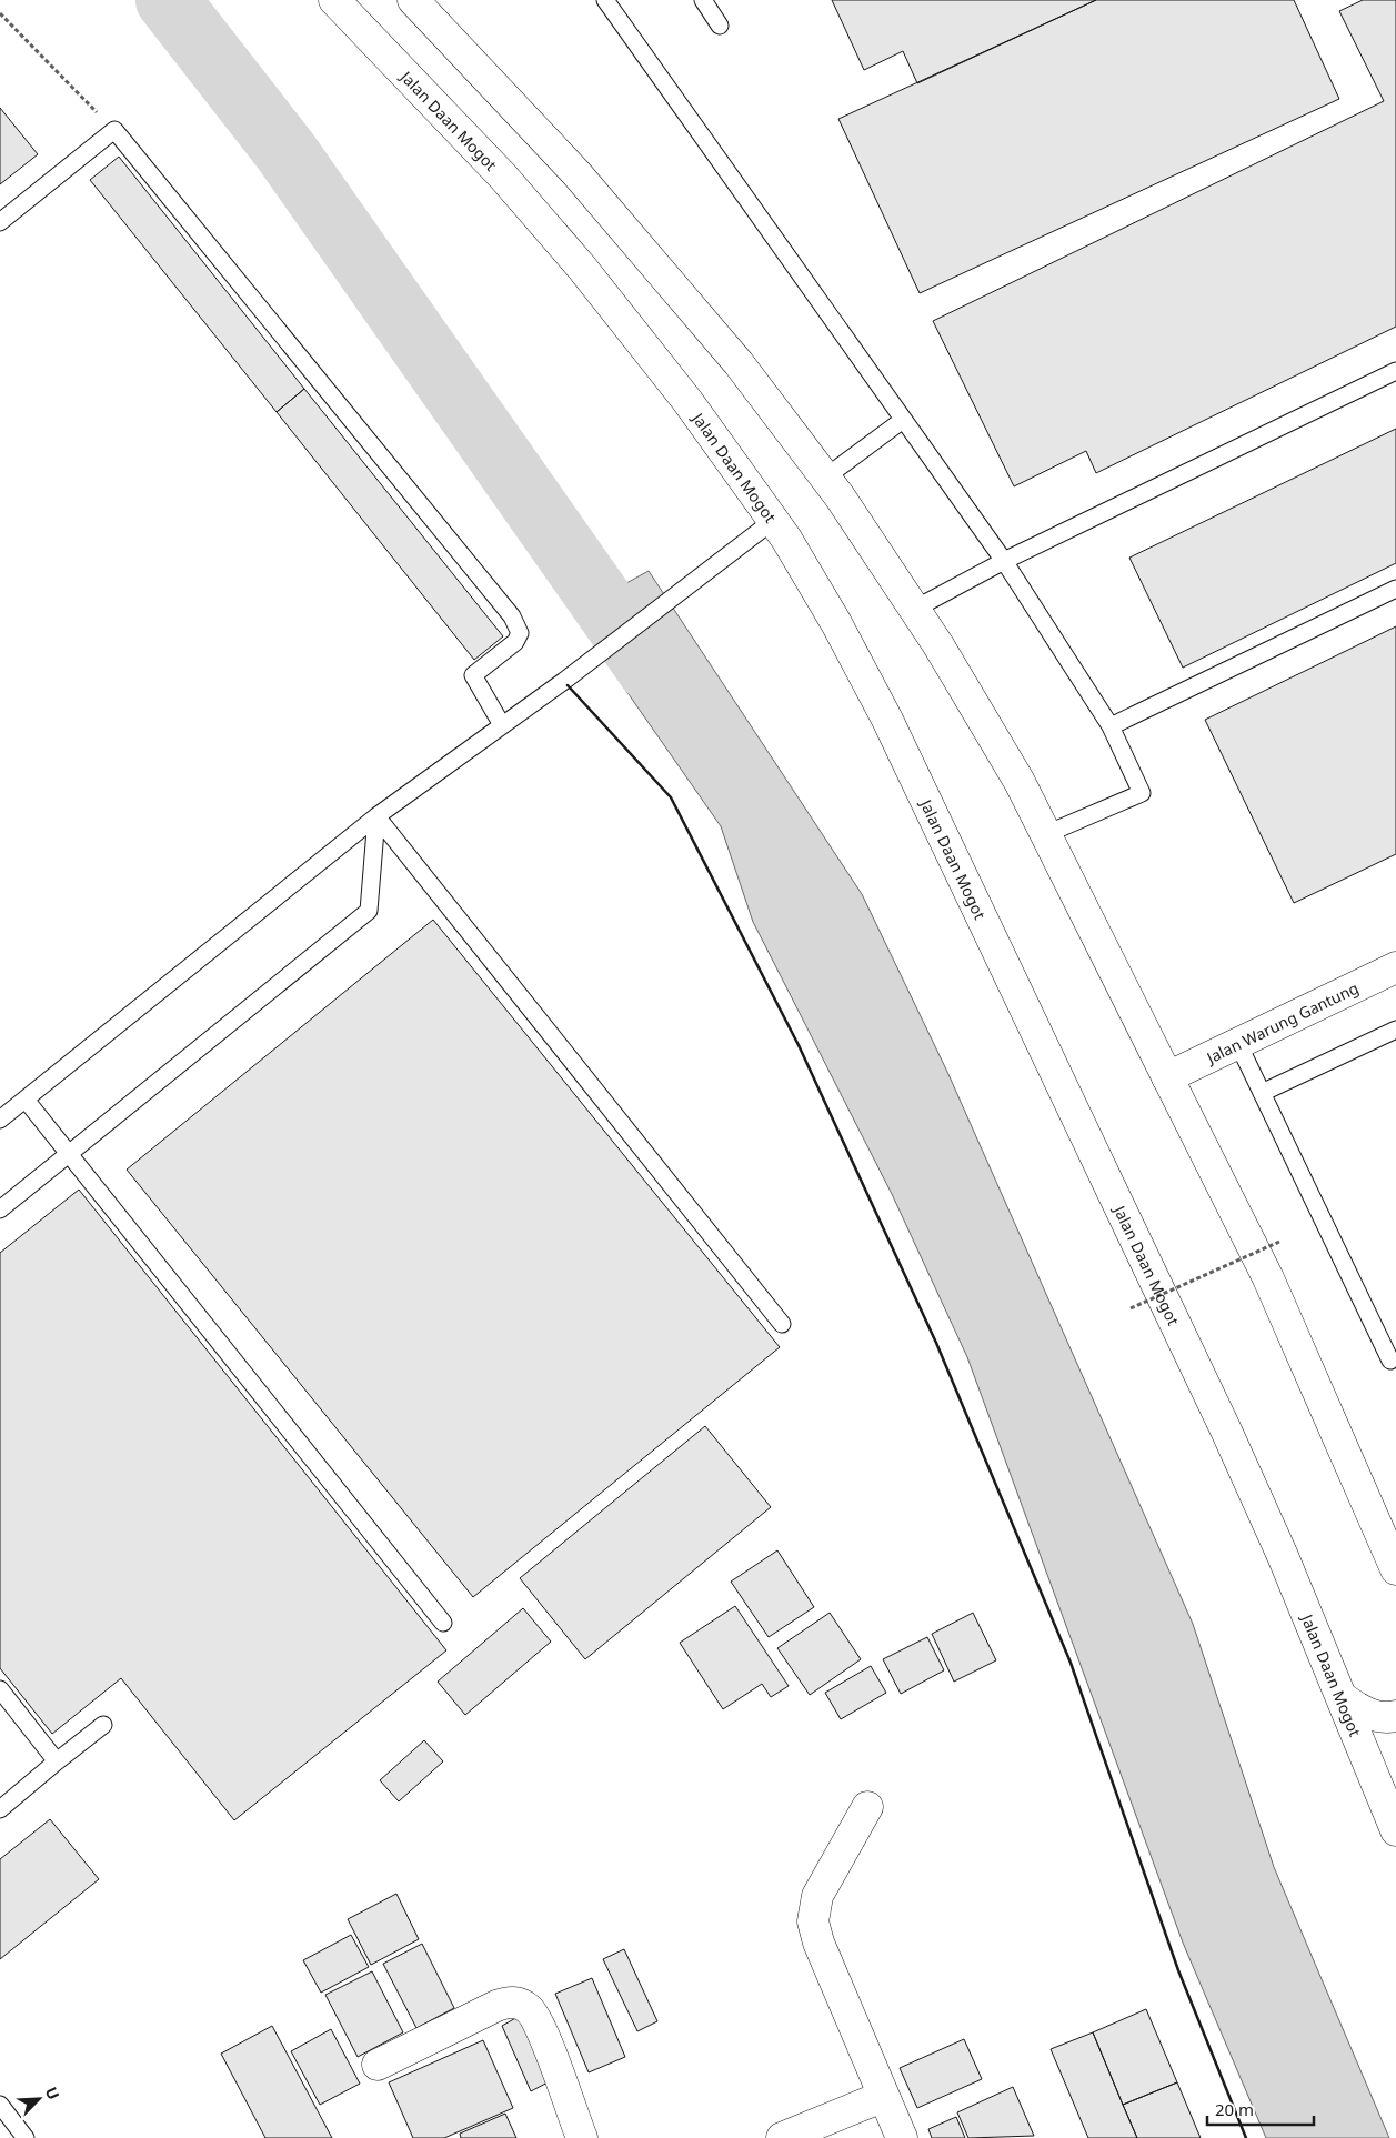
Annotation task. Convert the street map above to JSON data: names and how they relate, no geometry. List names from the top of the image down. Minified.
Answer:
{"streets":{"main road":["Jalan Daan Mogot","Jalan Warung Gantung"]},"scale_bar":"20 m","north":"top right"}
